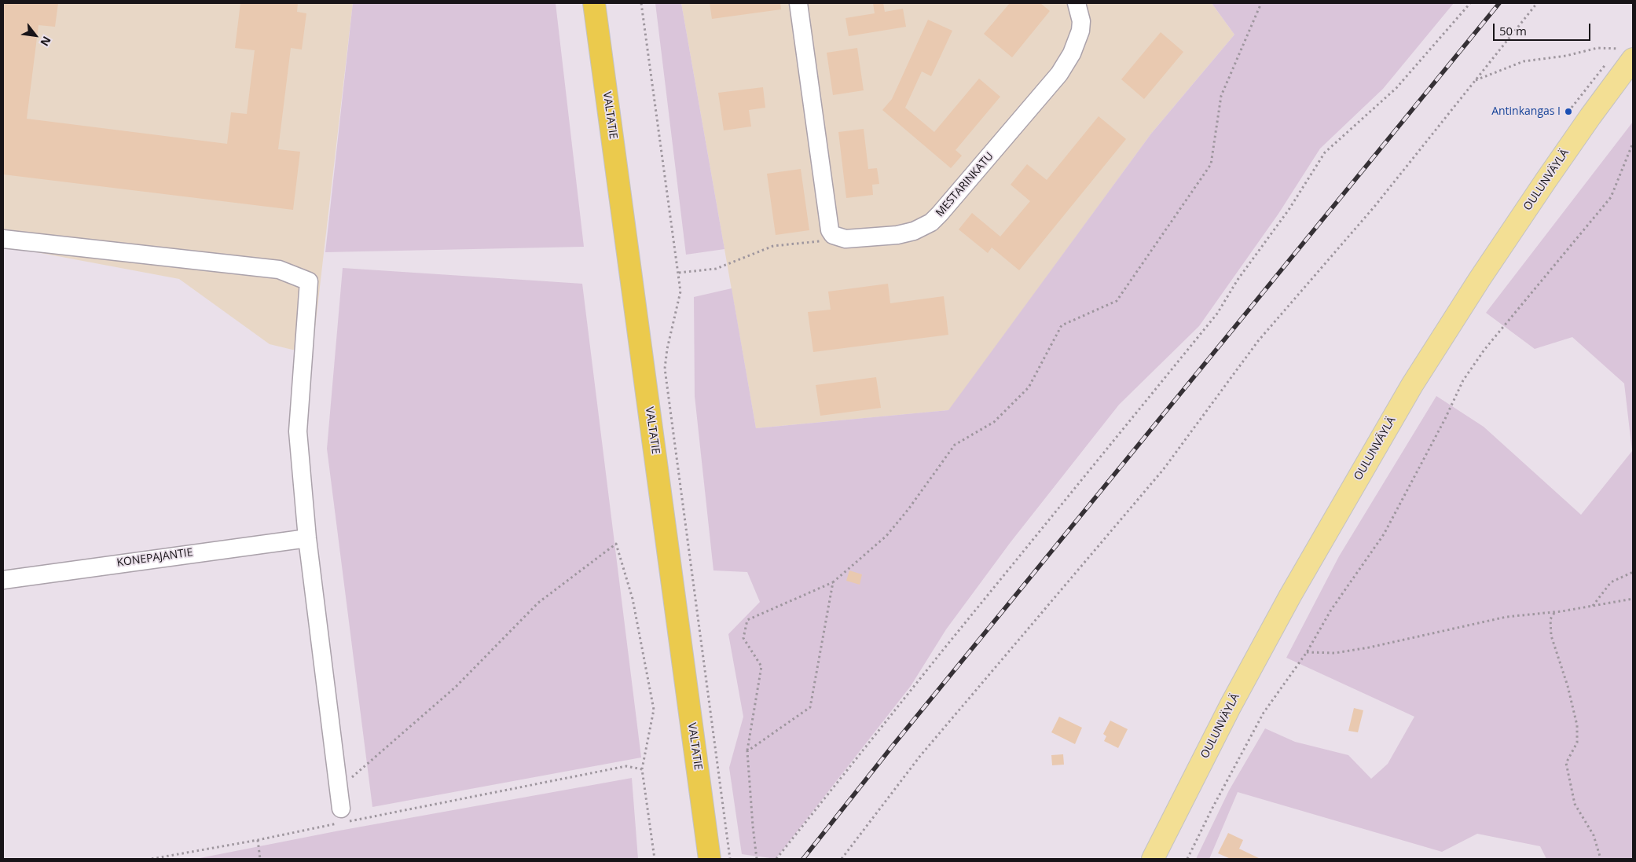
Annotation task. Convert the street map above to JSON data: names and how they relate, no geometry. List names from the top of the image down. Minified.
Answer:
{"streets":{"highway":["VALTATIE"],"main road":["OULUNVÄYLÄ"],"street":["MESTARINKATU","KONEPAJANTIE"]},"places":["Antinkangas I"],"scale_bar":"50 m","north":"bottom right"}
